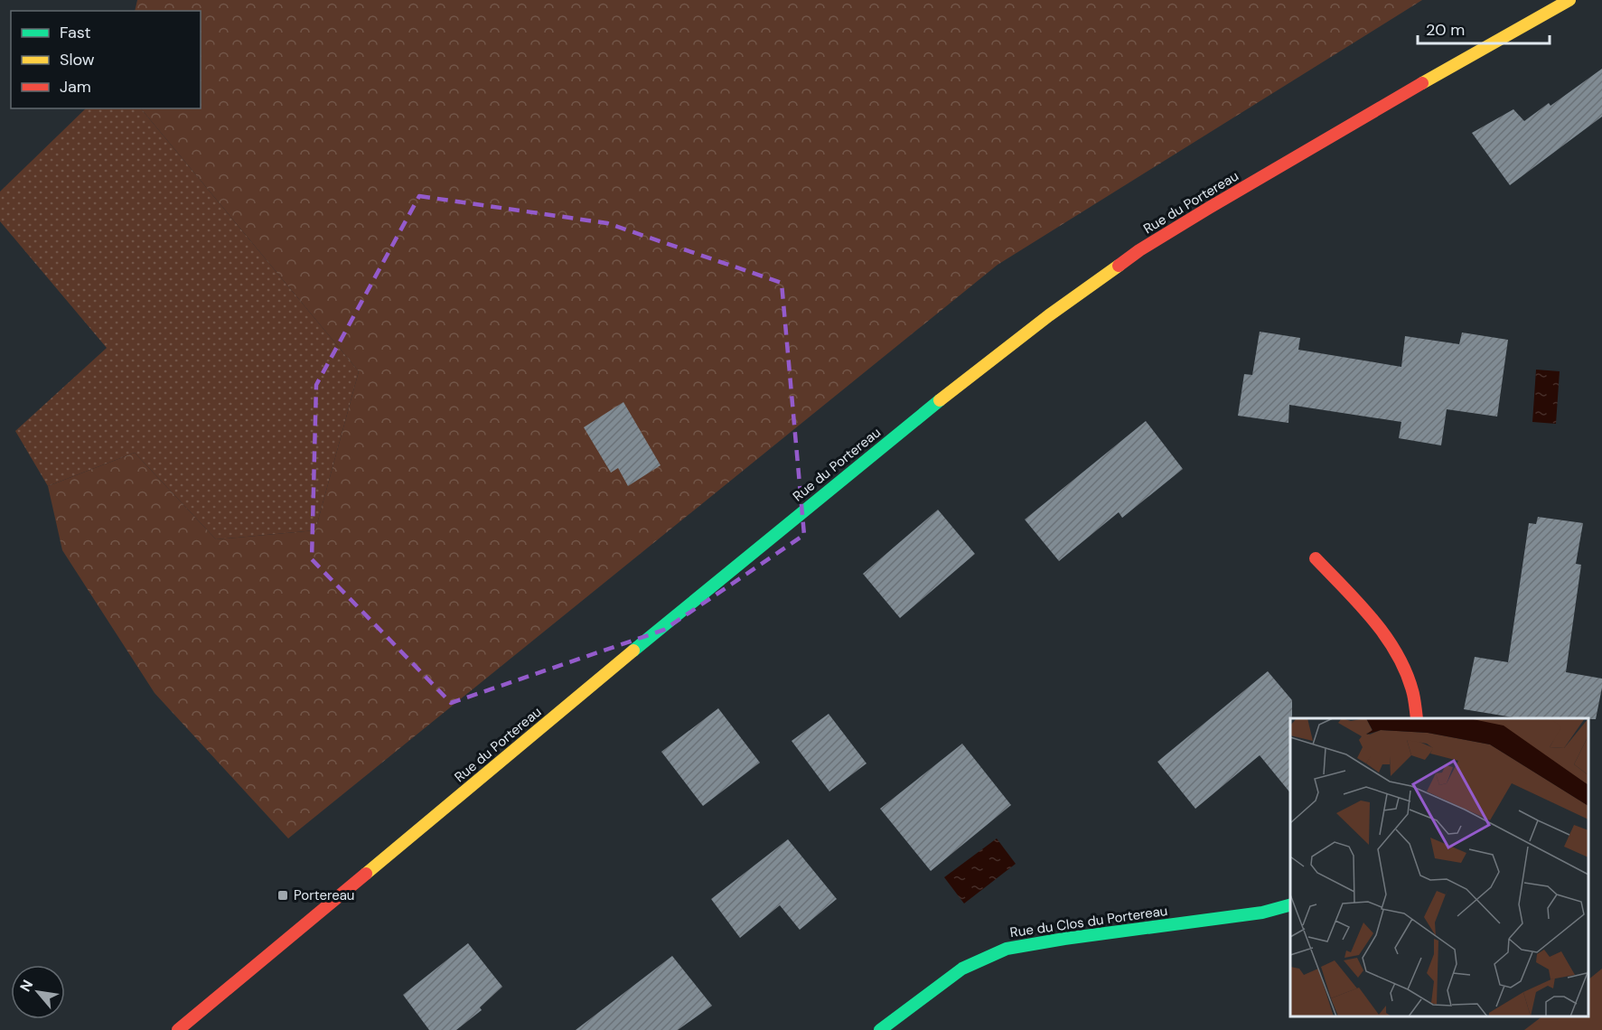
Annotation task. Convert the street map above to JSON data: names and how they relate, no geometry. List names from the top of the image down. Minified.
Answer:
{"streets":{"street":["Rue du Portereau","Rue du Clos du Portereau"]},"places":{"transit":["Portereau"]},"legend":["Fast","Slow","Jam"],"scale_bar":"20 m","north":"top left"}
